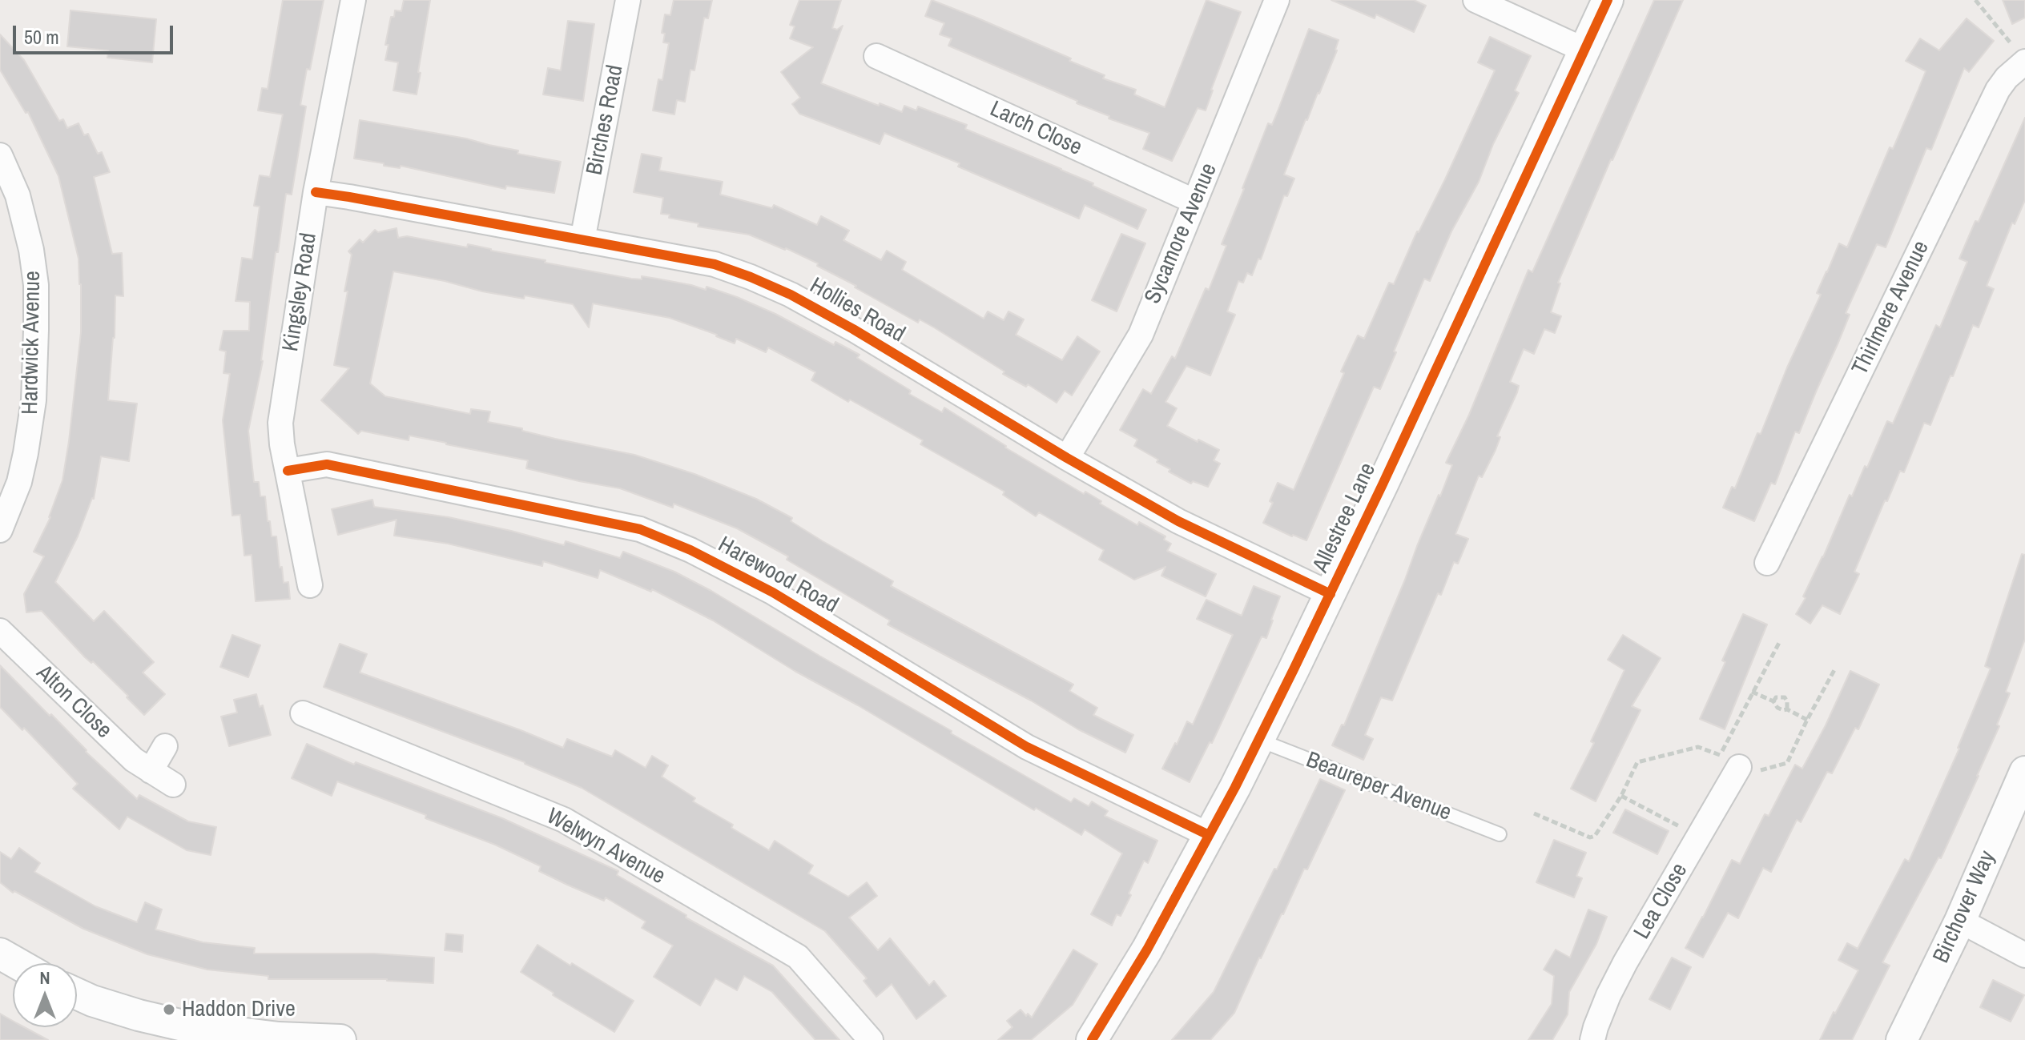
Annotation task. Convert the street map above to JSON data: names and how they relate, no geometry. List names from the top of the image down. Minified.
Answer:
{"streets":{"street":["Birches Road","Larch Close","Sycamore Avenue","Kingsley Road","Thirlmere Avenue","Hollies Road","Hardwick Avenue","Allestree Lane","Harewood Road","Alton Close","Welwyn Avenue","Lea Close","Birchover Way"],"lane":["Beaureper Avenue"]},"crossings":[["Birches Road","Hollies Road"],["Larch Close","Sycamore Avenue"],["Sycamore Avenue","Hollies Road"],["Kingsley Road","Hollies Road"],["Kingsley Road","Harewood Road"],["Hollies Road","Allestree Lane"],["Allestree Lane","Harewood Road"],["Allestree Lane","Beaureper Avenue"]],"places":["Haddon Drive"],"scale_bar":"50 m","north":"top"}
